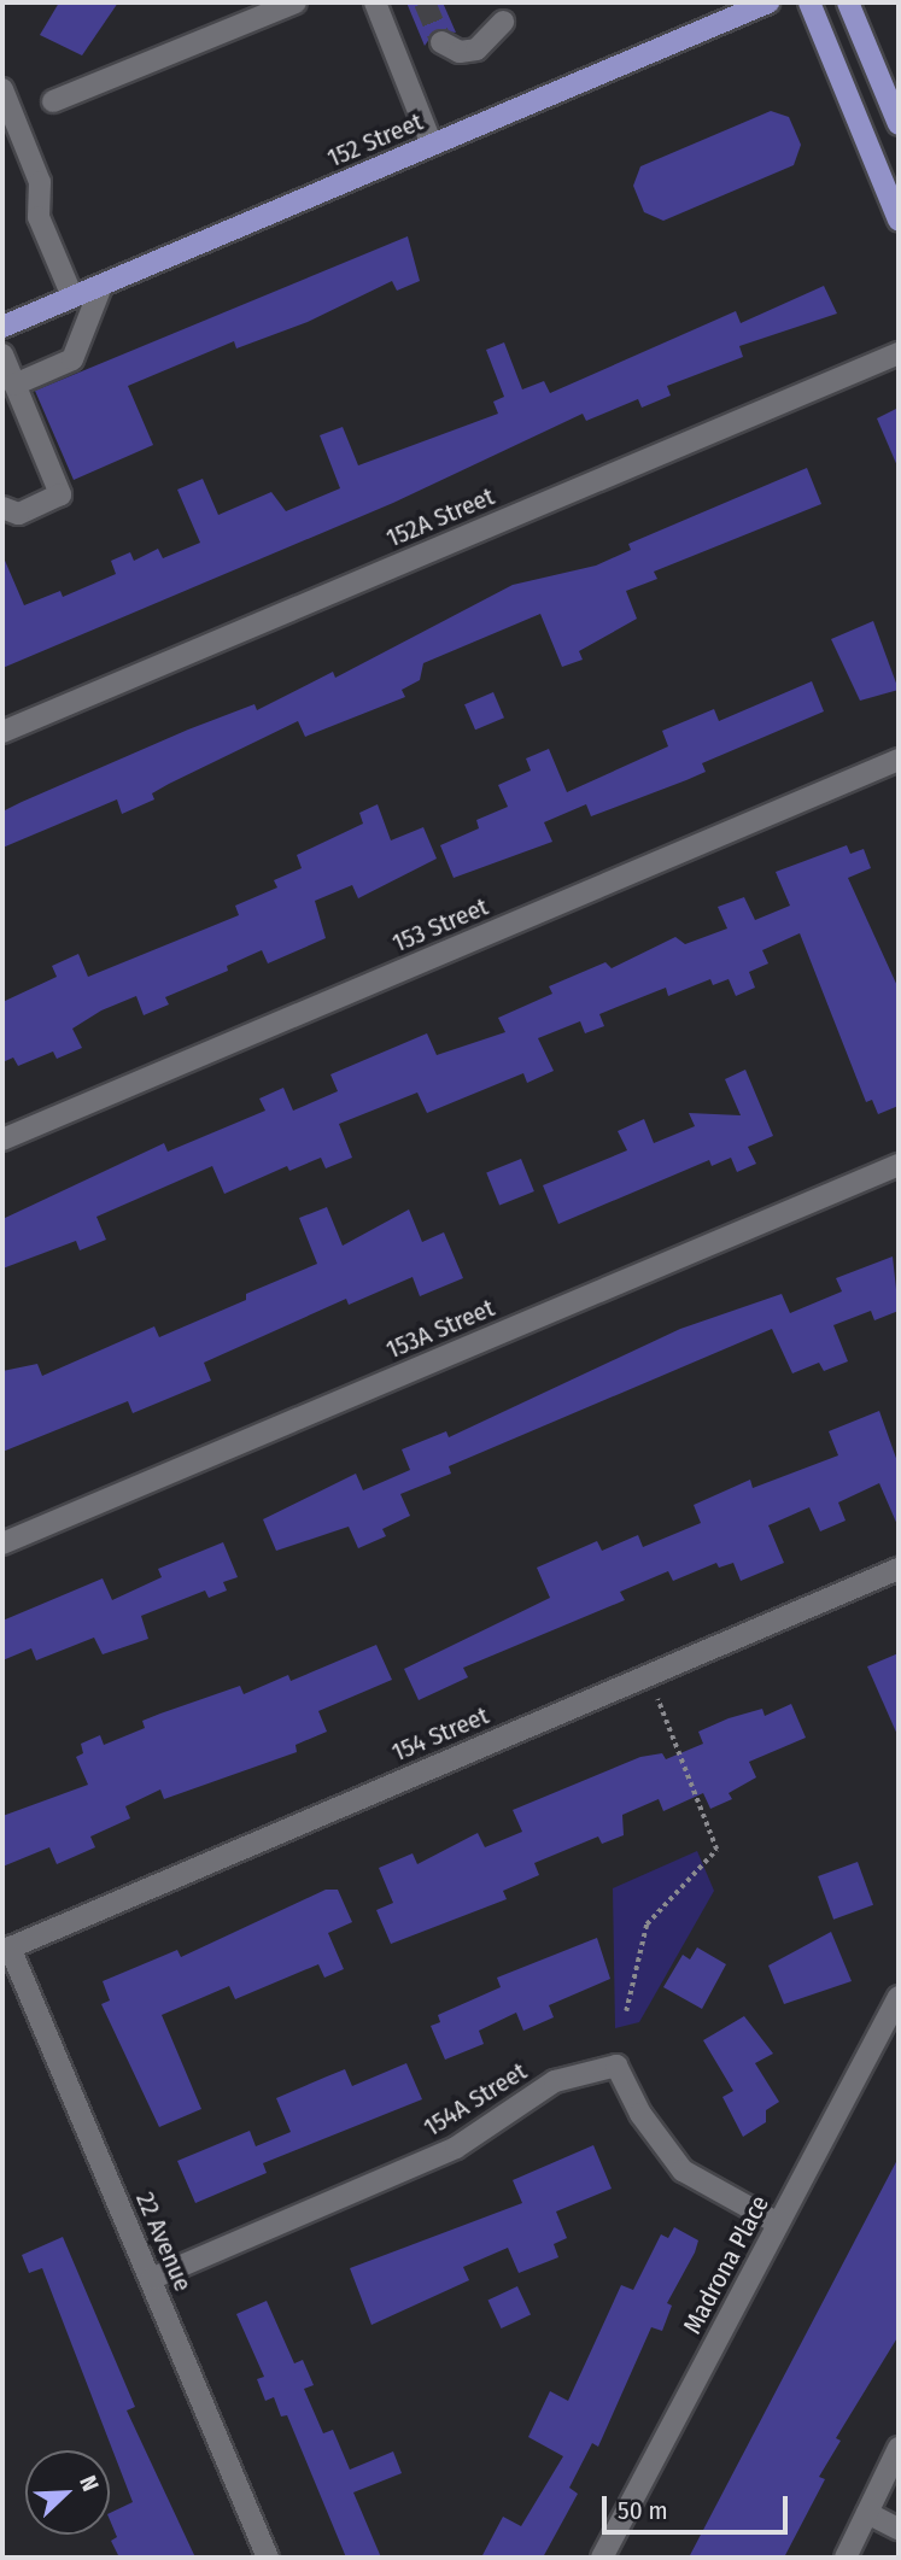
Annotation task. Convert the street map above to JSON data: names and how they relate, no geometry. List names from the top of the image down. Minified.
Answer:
{"streets":{"main road":["152 Street"],"street":["152A Street","153 Street","153A Street","154 Street","154A Street","22 Avenue","Madrona Place"]},"crossings":[["154 Street","22 Avenue"],["154A Street","22 Avenue"],["154A Street","Madrona Place"]],"scale_bar":"50 m","north":"top right"}
